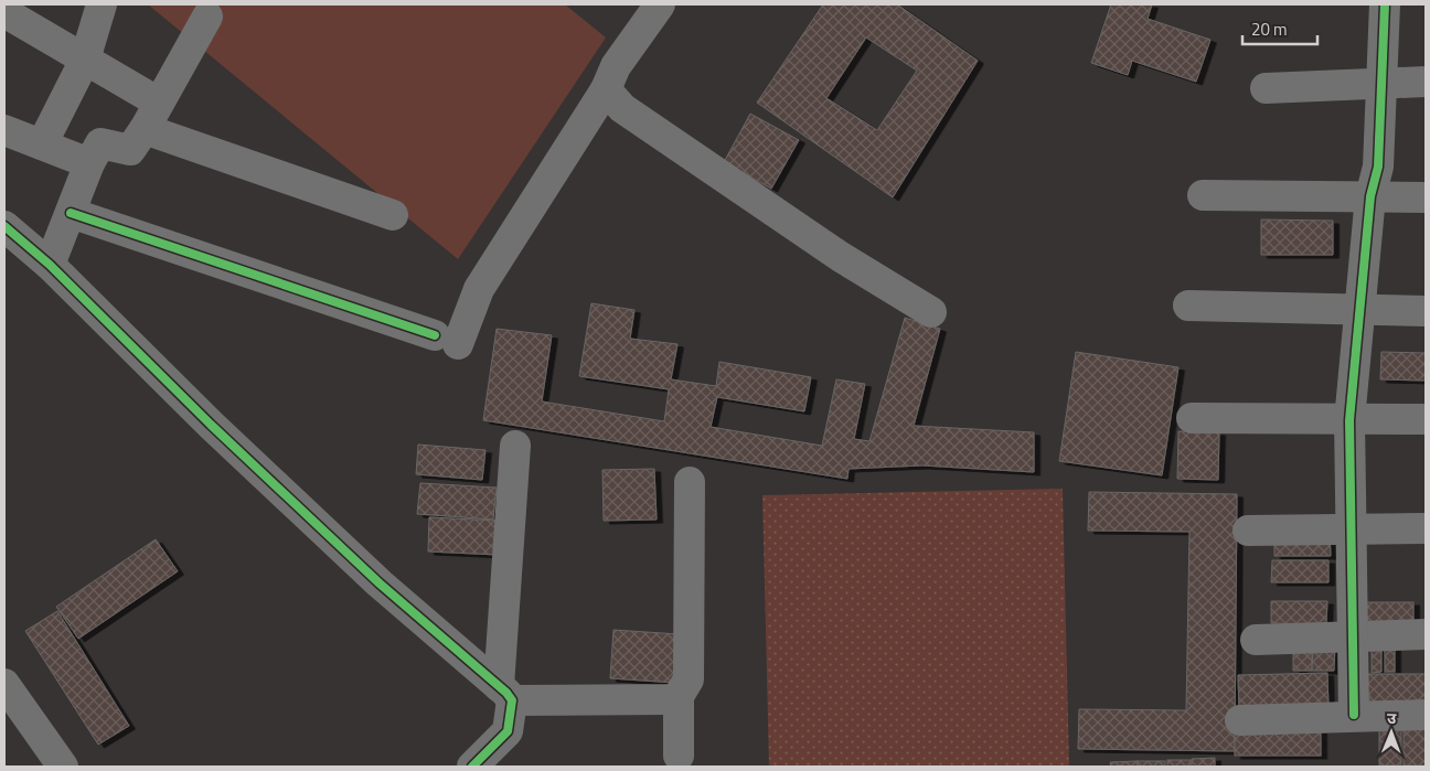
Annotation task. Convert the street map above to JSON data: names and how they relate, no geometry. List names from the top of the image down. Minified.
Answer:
{"scale_bar":"20 m","north":"top"}
